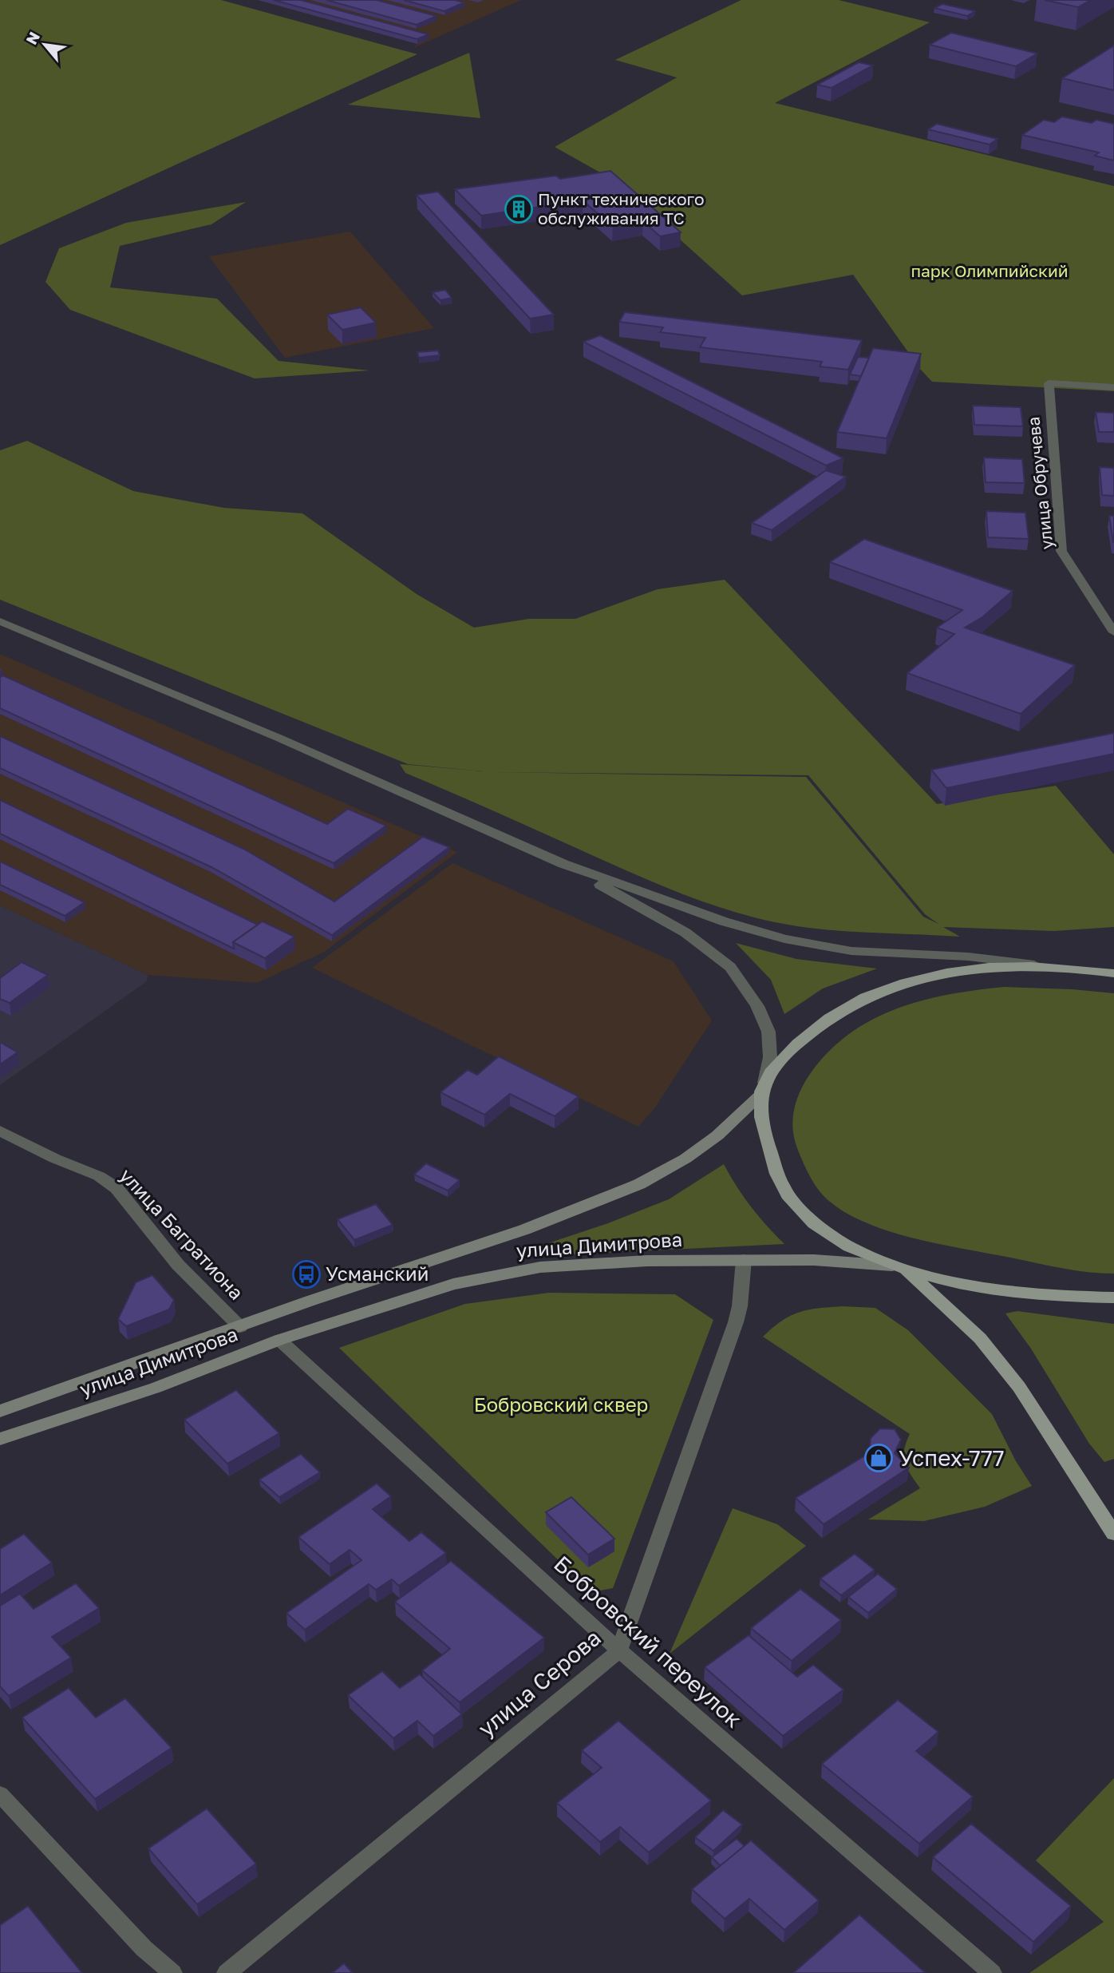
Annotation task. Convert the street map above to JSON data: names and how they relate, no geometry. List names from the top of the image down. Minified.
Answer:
{"streets":{"main road":["улица Димитрова"],"street":["улица Обручева","улица Багратиона","Бобровский переулок","улица Серова"]},"crossings":[["улица Багратиона","улица Димитрова"],["улица Димитрова","Бобровский переулок"],["улица Димитрова","улица Серова"],["Бобровский переулок","улица Серова"]],"parks":["парк Олимпийский","Бобровский сквер"],"places":{"building":["Пункт технического обслуживания ТС"],"bus stop":["Усманский"],"shop":["Успех-777"]},"north":"top left"}
